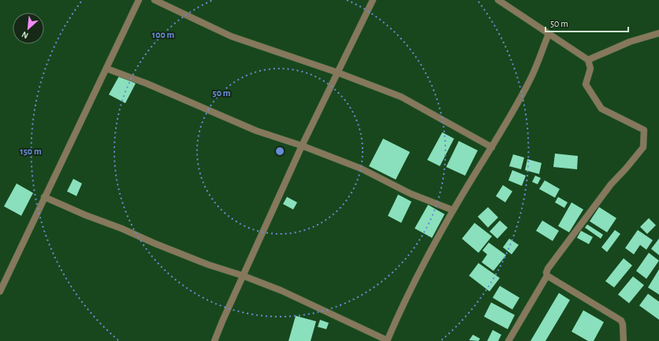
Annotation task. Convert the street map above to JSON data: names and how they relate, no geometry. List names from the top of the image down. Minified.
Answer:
{"scale_bar":"50 m","north":"bottom left","rings":["100 m","50 m","150 m"]}
